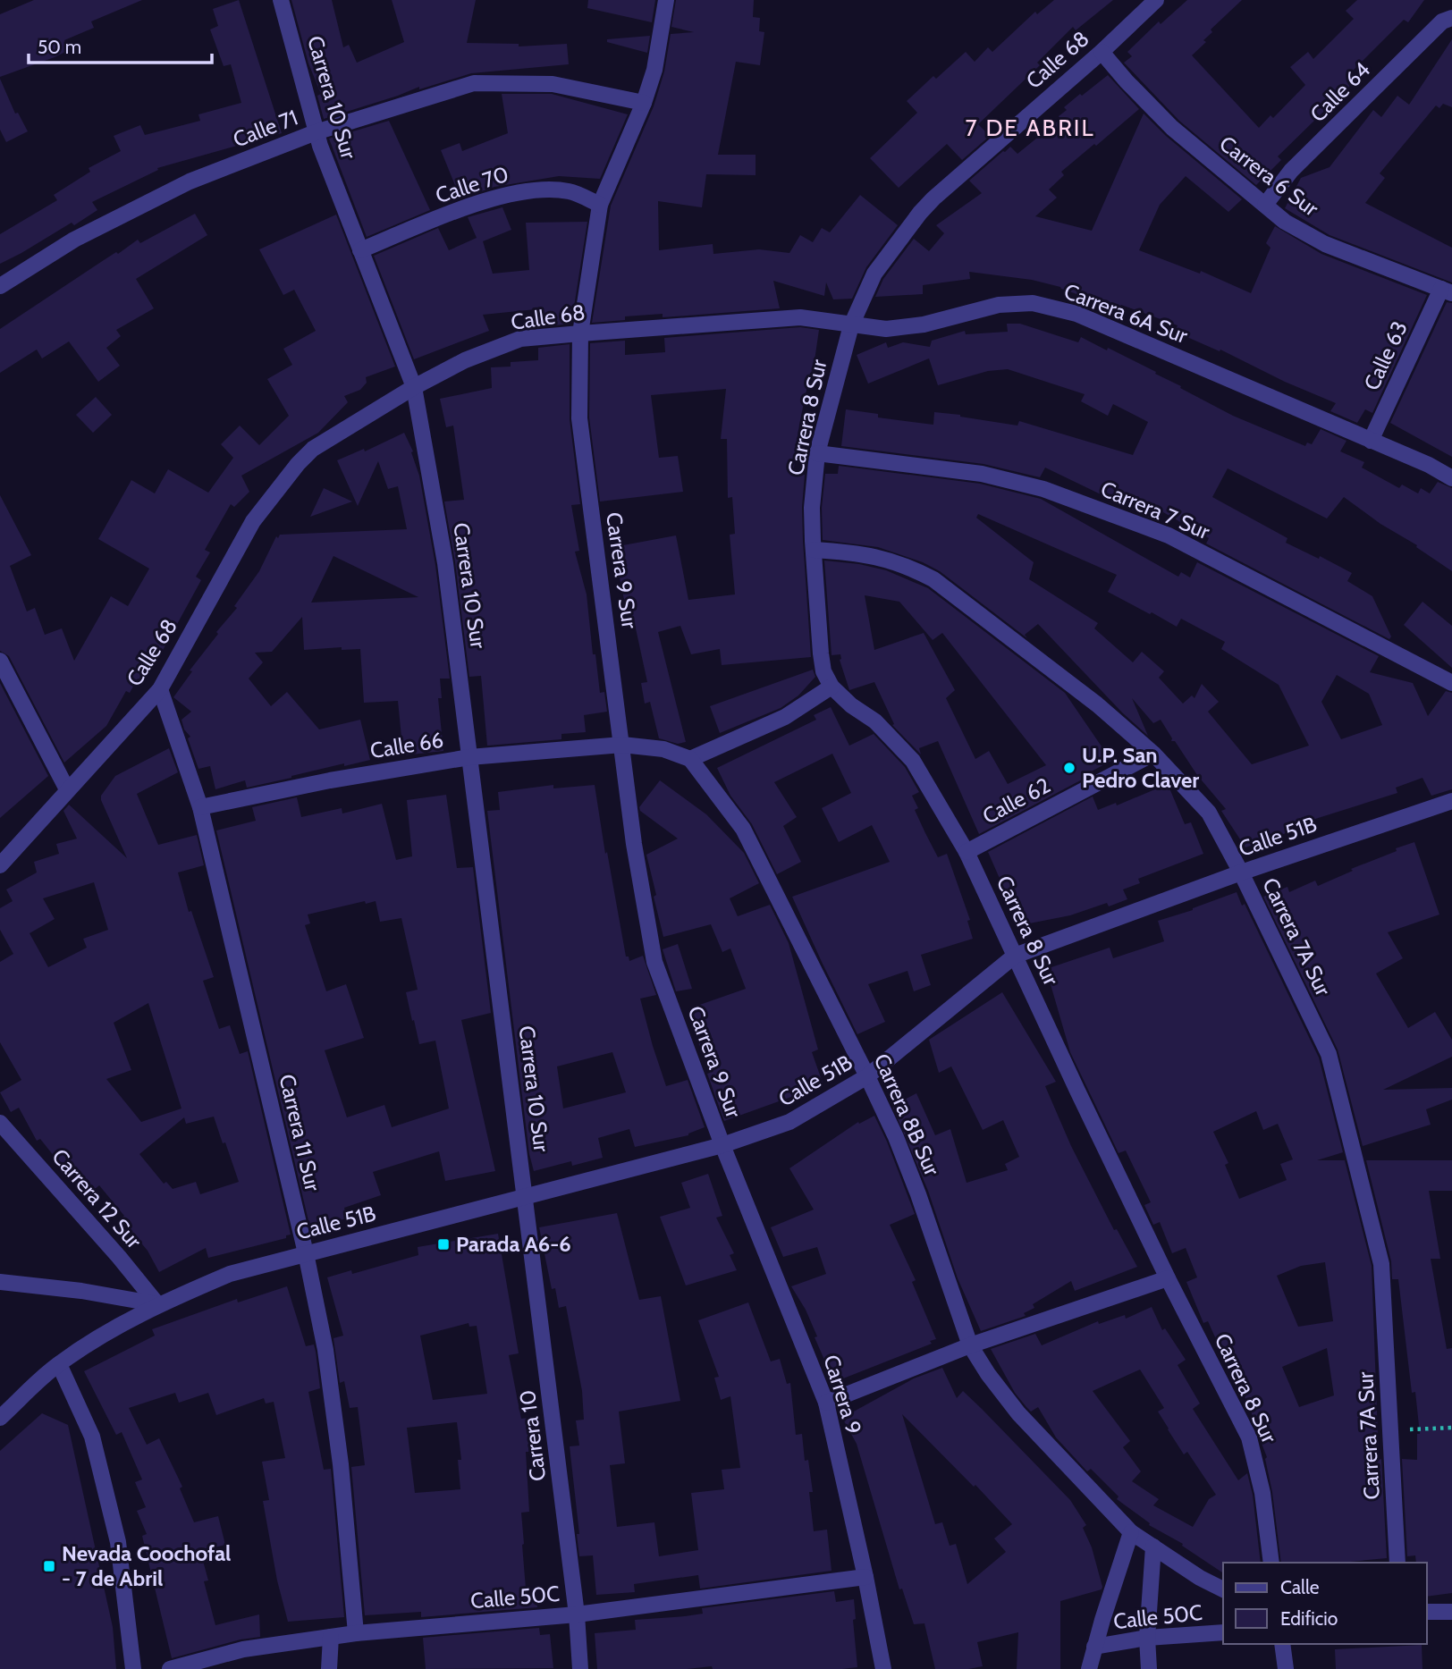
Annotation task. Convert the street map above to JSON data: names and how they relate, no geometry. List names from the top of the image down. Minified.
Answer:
{"streets":{"street":["Calle 68","Calle 64","Carrera 10 Sur","Calle 71","Carrera 6 Sur","Calle 70","Carrera 6A Sur","Calle 63","Carrera 8 Sur","Carrera 7 Sur","Carrera 9 Sur","Calle 66","Calle 62","Calle 51B","Carrera 7A Sur","Carrera 8B Sur","Carrera 11 Sur","Carrera 12 Sur","Carrera 9","Carrera 10","Calle 50C"]},"crossings":[["Calle 68","Carrera 10 Sur"],["Calle 68","Carrera 6 Sur"],["Calle 68","Carrera 6A Sur"],["Calle 68","Carrera 8 Sur"],["Calle 68","Carrera 9 Sur"],["Calle 68","Carrera 11 Sur"],["Calle 64","Carrera 6 Sur"],["Carrera 10 Sur","Calle 71"],["Carrera 10 Sur","Calle 70"],["Carrera 10 Sur","Calle 66"],["Carrera 10 Sur","Calle 51B"],["Carrera 10 Sur","Carrera 10"],["Calle 71","Carrera 9 Sur"],["Carrera 6 Sur","Calle 63"],["Calle 70","Carrera 9 Sur"],["Carrera 6A Sur","Calle 63"],["Carrera 6A Sur","Carrera 8 Sur"],["Carrera 8 Sur","Carrera 7 Sur"],["Carrera 8 Sur","Calle 62"],["Carrera 8 Sur","Calle 51B"],["Carrera 8 Sur","Carrera 7A Sur"],["Carrera 9 Sur","Calle 66"],["Carrera 9 Sur","Calle 51B"],["Carrera 9 Sur","Carrera 9"],["Calle 66","Carrera 11 Sur"],["Calle 62","Carrera 7A Sur"],["Calle 51B","Carrera 7A Sur"],["Calle 51B","Carrera 8B Sur"],["Calle 51B","Carrera 11 Sur"],["Calle 51B","Carrera 12 Sur"],["Calle 51B","Carrera 9"],["Calle 51B","Carrera 10"],["Carrera 11 Sur","Calle 50C"],["Carrera 9","Calle 50C"],["Carrera 10","Calle 50C"]],"districts":["7 DE ABRIL"],"places":{"other":["U.P. San Pedro Claver"],"transit":["Parada A6-6","Nevada Coochofal - 7 de Abril"]},"legend":["Calle","Edificio"],"scale_bar":"50 m"}
